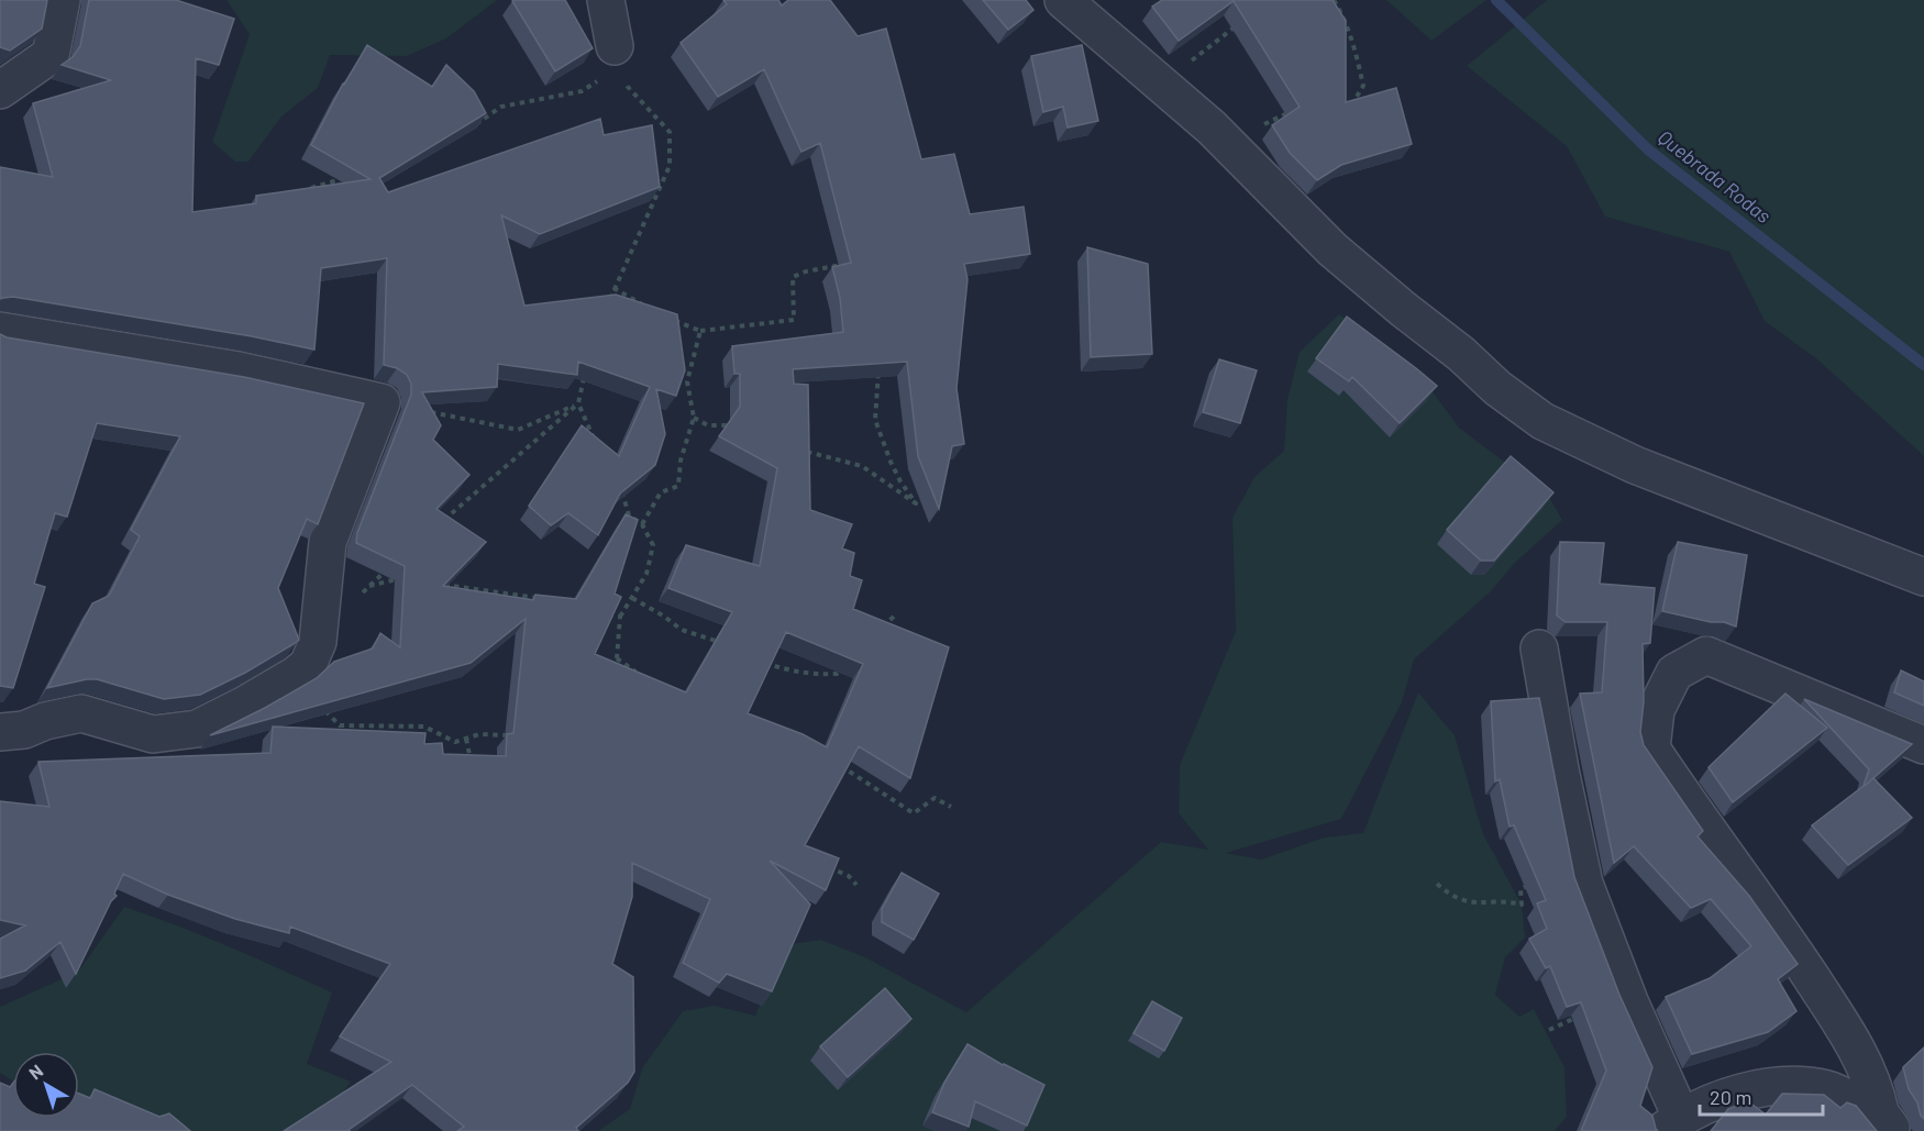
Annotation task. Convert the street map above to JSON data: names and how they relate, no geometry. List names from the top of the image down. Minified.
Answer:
{"water":["Quebrada Rodas"],"scale_bar":"20 m","north":"top left"}
